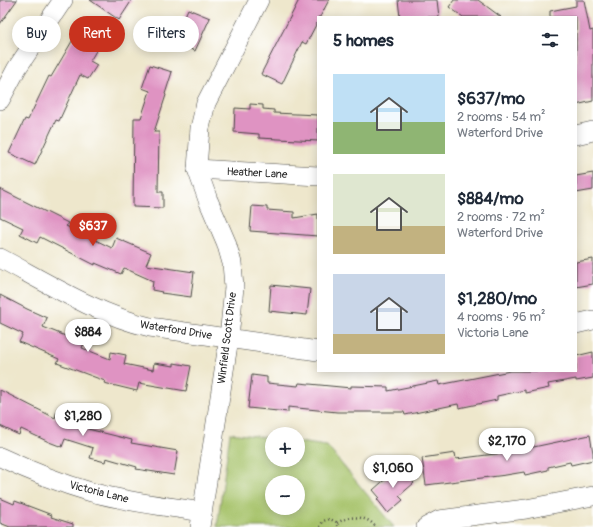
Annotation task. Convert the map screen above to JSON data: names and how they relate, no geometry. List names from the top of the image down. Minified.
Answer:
{"streets":{"street":["Heather Lane","Waterford Drive","Winfield Scott Drive","Victoria Lane"]},"crossings":[["Heather Lane","Winfield Scott Drive"],["Waterford Drive","Winfield Scott Drive"],["Winfield Scott Drive","Victoria Lane"]],"page":{"chip":["Buy","Rent","Filters"],"heading":"5 homes","list":[{"name":"$637/mo","note":"2 rooms · 54 m² · Waterford Drive"},{"name":"$884/mo","note":"2 rooms · 72 m² · Waterford Drive"},{"name":"$1,280/mo","note":"4 rooms · 96 m² · Victoria Lane"}],"price":["$637","$884","$1,280","$2,170","$1,060"],"map_buttons":["+","−"]}}
